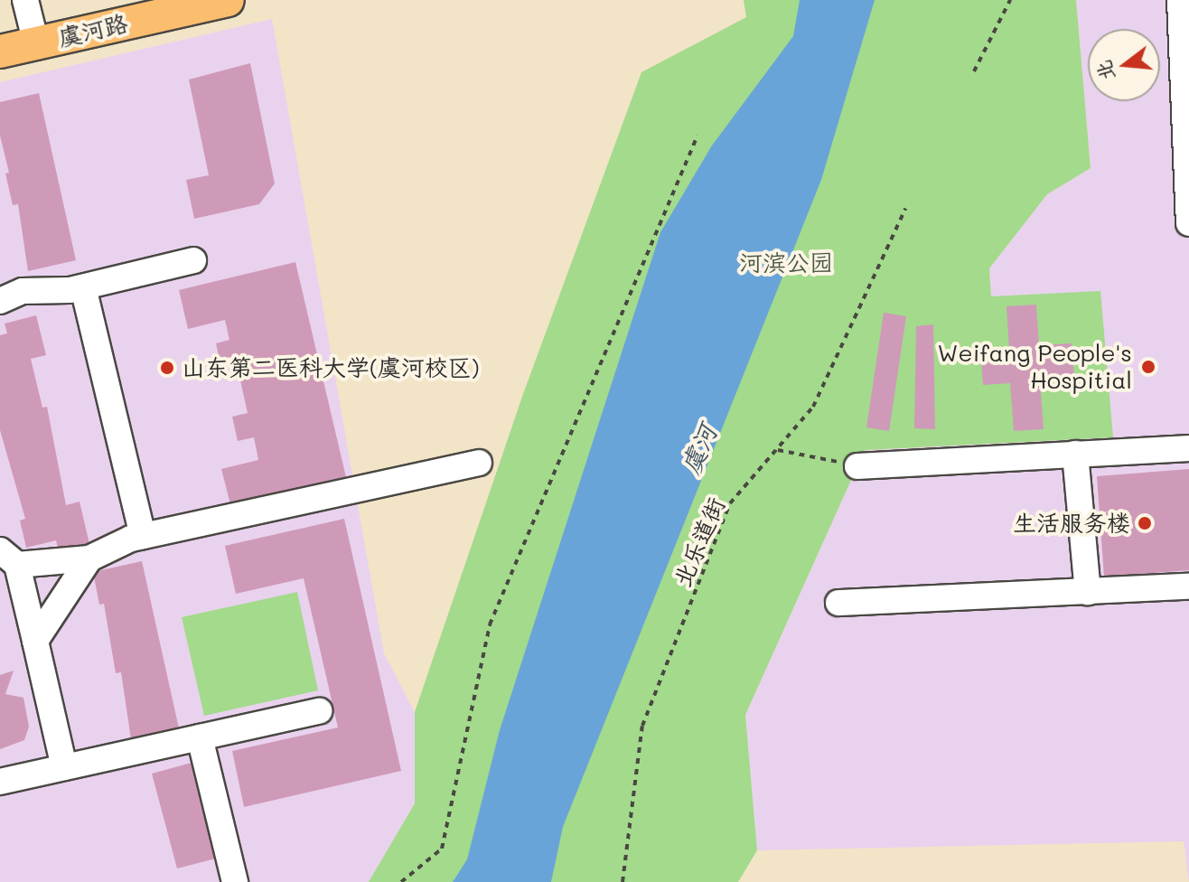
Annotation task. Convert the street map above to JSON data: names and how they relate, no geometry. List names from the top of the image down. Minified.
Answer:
{"streets":{"main road":["虞河路"],"path":["北乐道街"]},"water":["虞河"],"parks":["河滨公园"],"places":["Weifang People's Hospitial","山东第二医科大学(虞河校区)","生活服务楼"],"north":"left"}
